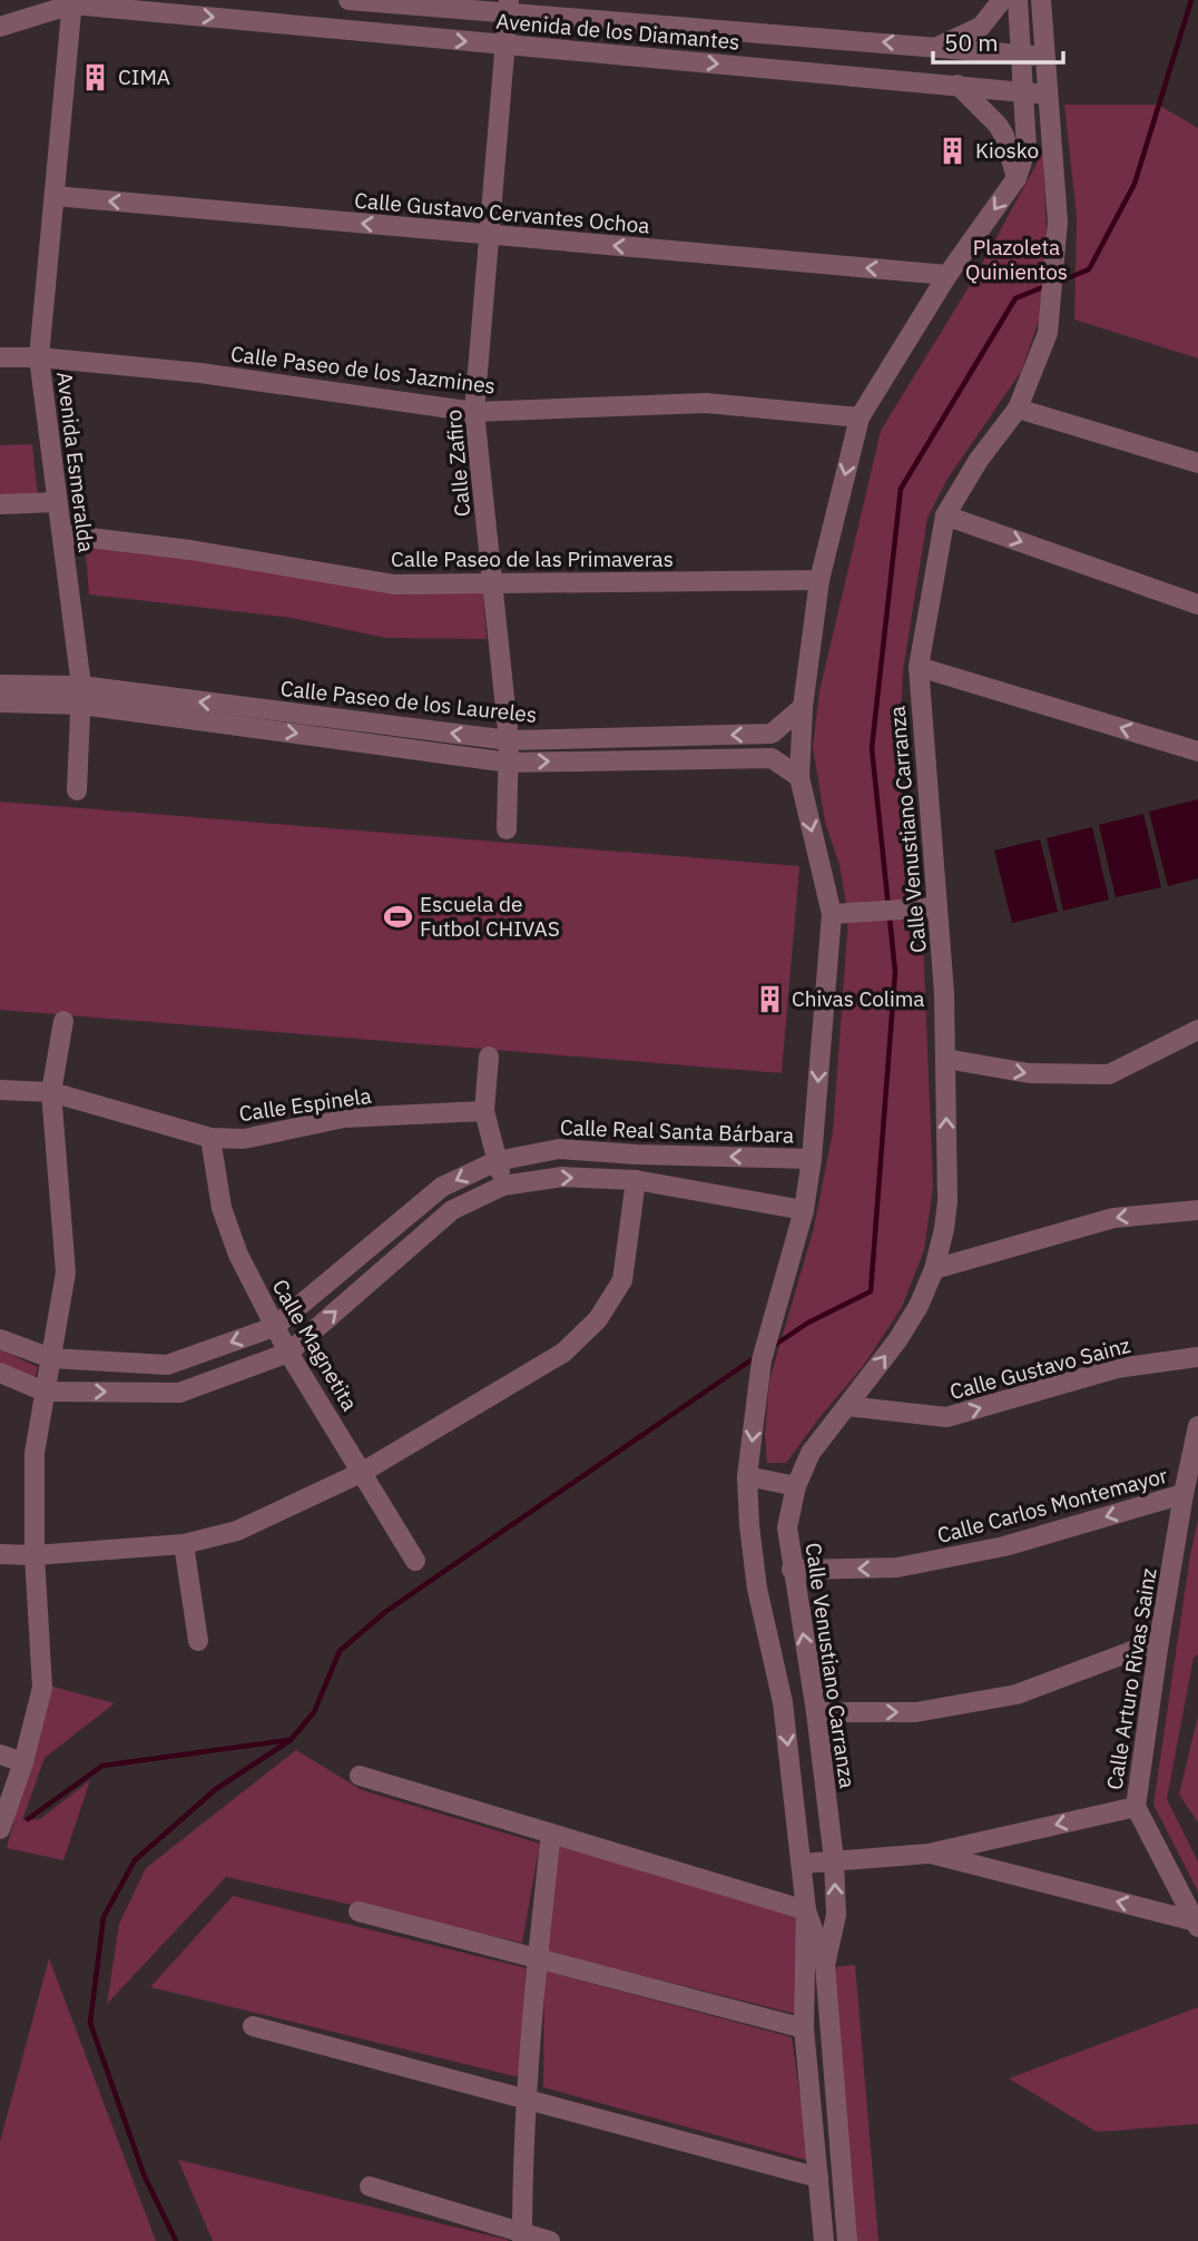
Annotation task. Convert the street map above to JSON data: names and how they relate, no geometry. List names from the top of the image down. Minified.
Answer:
{"streets":{"street":["Avenida de los Diamantes","Calle Gustavo Cervantes Ochoa","Calle Paseo de los Jazmines","Avenida Esmeralda","Calle Zafiro","Calle Paseo de las Primaveras","Calle Paseo de los Laureles","Calle Venustiano Carranza","Calle Espinela","Calle Real Santa Bárbara","Calle Magnetita","Calle Gustavo Sainz","Calle Carlos Montemayor","Calle Arturo Rivas Sainz"]},"crossings":[["Avenida de los Diamantes","Avenida Esmeralda"],["Avenida de los Diamantes","Calle Zafiro"],["Avenida de los Diamantes","Calle Venustiano Carranza"],["Calle Gustavo Cervantes Ochoa","Avenida Esmeralda"],["Calle Gustavo Cervantes Ochoa","Calle Zafiro"],["Calle Gustavo Cervantes Ochoa","Calle Venustiano Carranza"],["Calle Paseo de los Jazmines","Avenida Esmeralda"],["Calle Paseo de los Jazmines","Calle Zafiro"],["Calle Paseo de los Jazmines","Calle Venustiano Carranza"],["Avenida Esmeralda","Calle Paseo de las Primaveras"],["Avenida Esmeralda","Calle Paseo de los Laureles"],["Calle Zafiro","Calle Paseo de las Primaveras"],["Calle Zafiro","Calle Paseo de los Laureles"],["Calle Paseo de las Primaveras","Calle Venustiano Carranza"],["Calle Paseo de los Laureles","Calle Venustiano Carranza"],["Calle Venustiano Carranza","Calle Real Santa Bárbara"],["Calle Venustiano Carranza","Calle Gustavo Sainz"],["Calle Venustiano Carranza","Calle Carlos Montemayor"],["Calle Espinela","Calle Magnetita"],["Calle Real Santa Bárbara","Calle Magnetita"],["Calle Carlos Montemayor","Calle Arturo Rivas Sainz"]],"one_way":["Calle Gustavo Cervantes Ochoa"],"parks":["Plazoleta Quinientos"],"places":{"building":["CIMA","Kiosko","Chivas Colima"],"sports":["Escuela de Futbol CHIVAS"]},"scale_bar":"50 m"}
